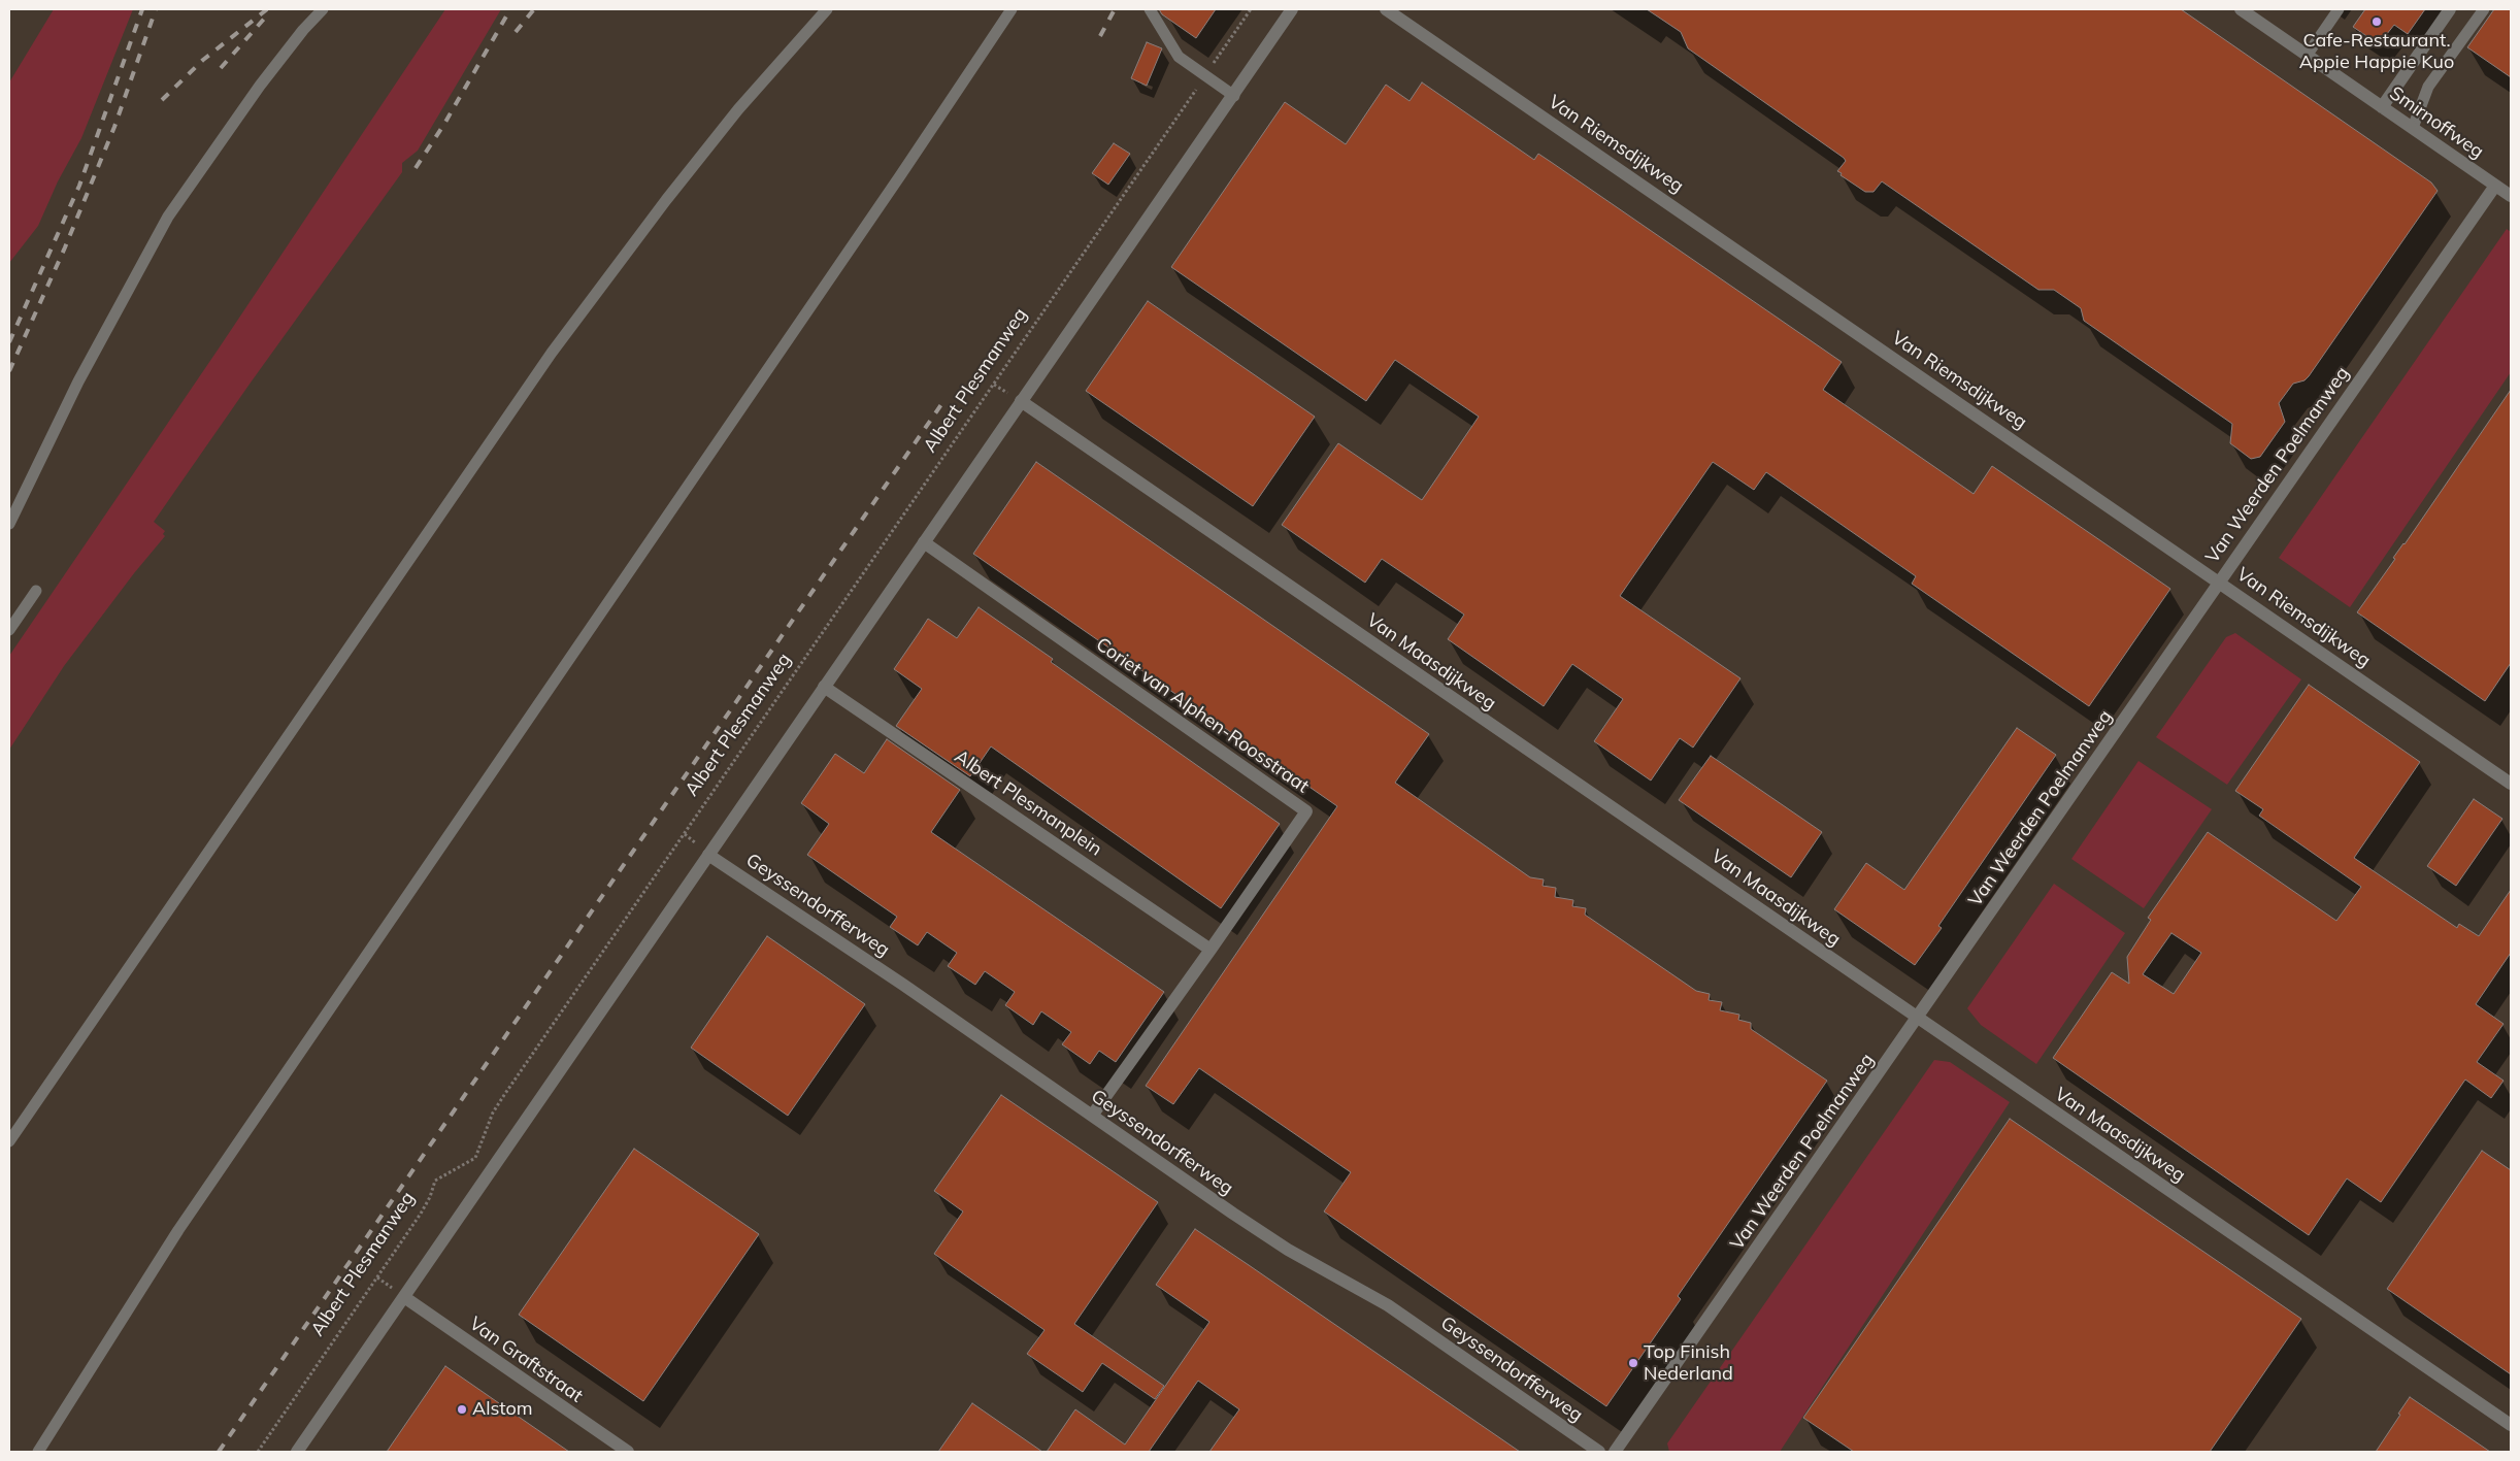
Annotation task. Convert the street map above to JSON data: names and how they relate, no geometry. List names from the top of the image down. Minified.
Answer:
{"streets":{"street":["Smirnoffweg","Van Riemsdijkweg","Van Weerden Poelmanweg","Van Maasdijkweg","Coriet van Alphen-Roosstraat","Albert Plesmanplein","Geyssendorfferweg","Van Graftstraat"],"path":["Albert Plesmanweg"]},"crossings":[["Smirnoffweg","Van Weerden Poelmanweg"],["Van Riemsdijkweg","Van Weerden Poelmanweg"],["Van Weerden Poelmanweg","Van Maasdijkweg"],["Coriet van Alphen-Roosstraat","Albert Plesmanplein"],["Coriet van Alphen-Roosstraat","Geyssendorfferweg"]],"places":["Cafe-Restaurant. Appie Happie Kuo","Top Finish Nederland","Alstom"]}
